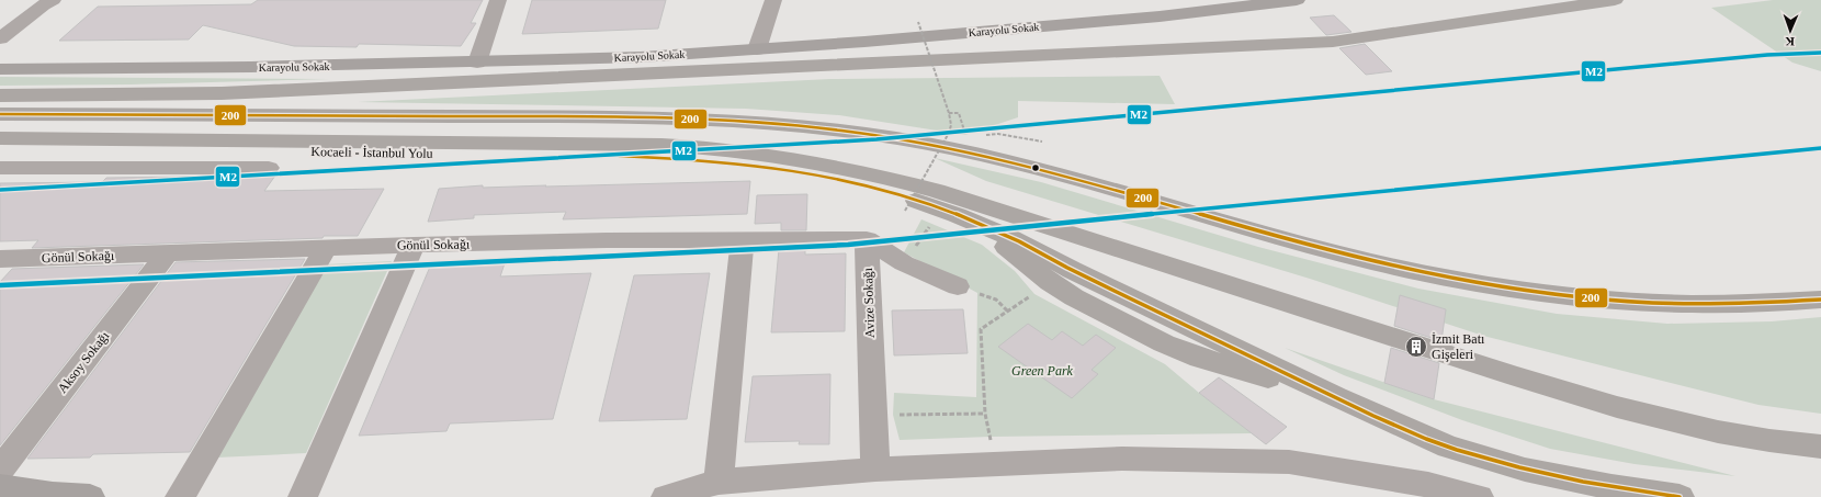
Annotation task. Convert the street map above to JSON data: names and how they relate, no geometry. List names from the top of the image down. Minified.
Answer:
{"streets":{"highway":["Kocaeli - İstanbul Yolu"],"main road":["Karayolu Sokak"],"street":["Gönül Sokağı","Avize Sokağı","Aksoy Sokağı"]},"crossings":[["Gönül Sokağı","Avize Sokağı"],["Gönül Sokağı","Aksoy Sokağı"]],"parks":["Green Park"],"places":{"building":["İzmit Batı Gişeleri"]},"lines":["transit line M2","transit line 200"],"north":"bottom"}
